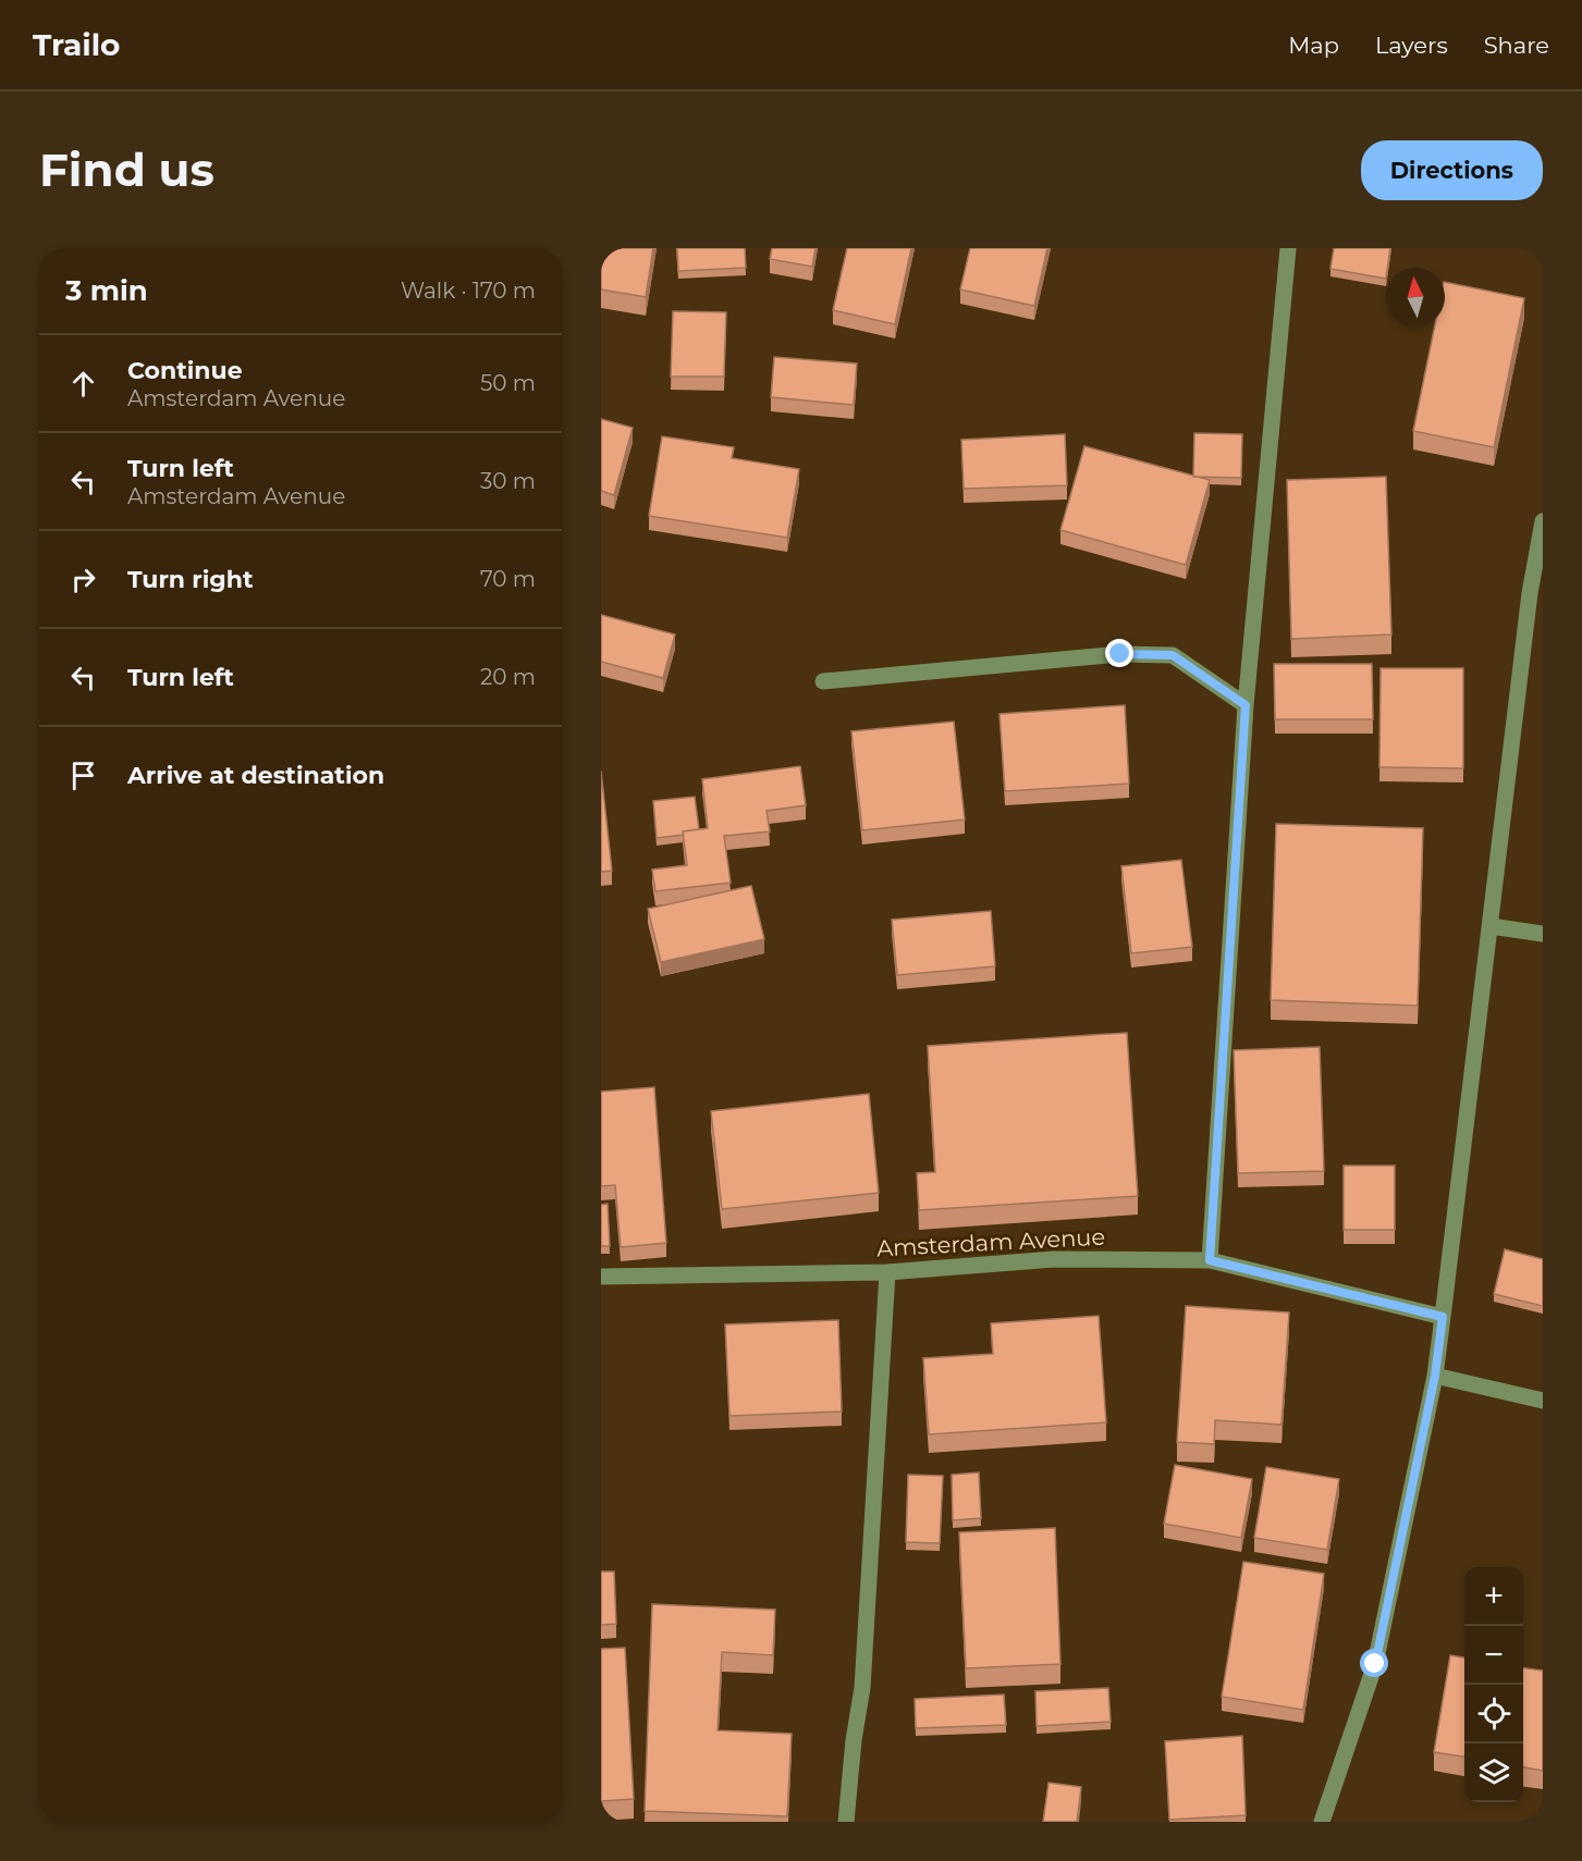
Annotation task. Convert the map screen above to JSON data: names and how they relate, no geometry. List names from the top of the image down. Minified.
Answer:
{"streets":{"street":["Amsterdam Avenue"]},"north":"top","page":{"header":"Trailo","nav":["Map","Layers","Share"],"buttons":"Directions","title":"Find us","heading":["3 min","Walk · 170 m"],"list":[["Continue","Amsterdam Avenue","50 m"],["Turn left","Amsterdam Avenue","30 m"],["Turn right","70 m"],["Turn left","20 m"],"Arrive at destination"],"map_buttons":["+","−"]}}
